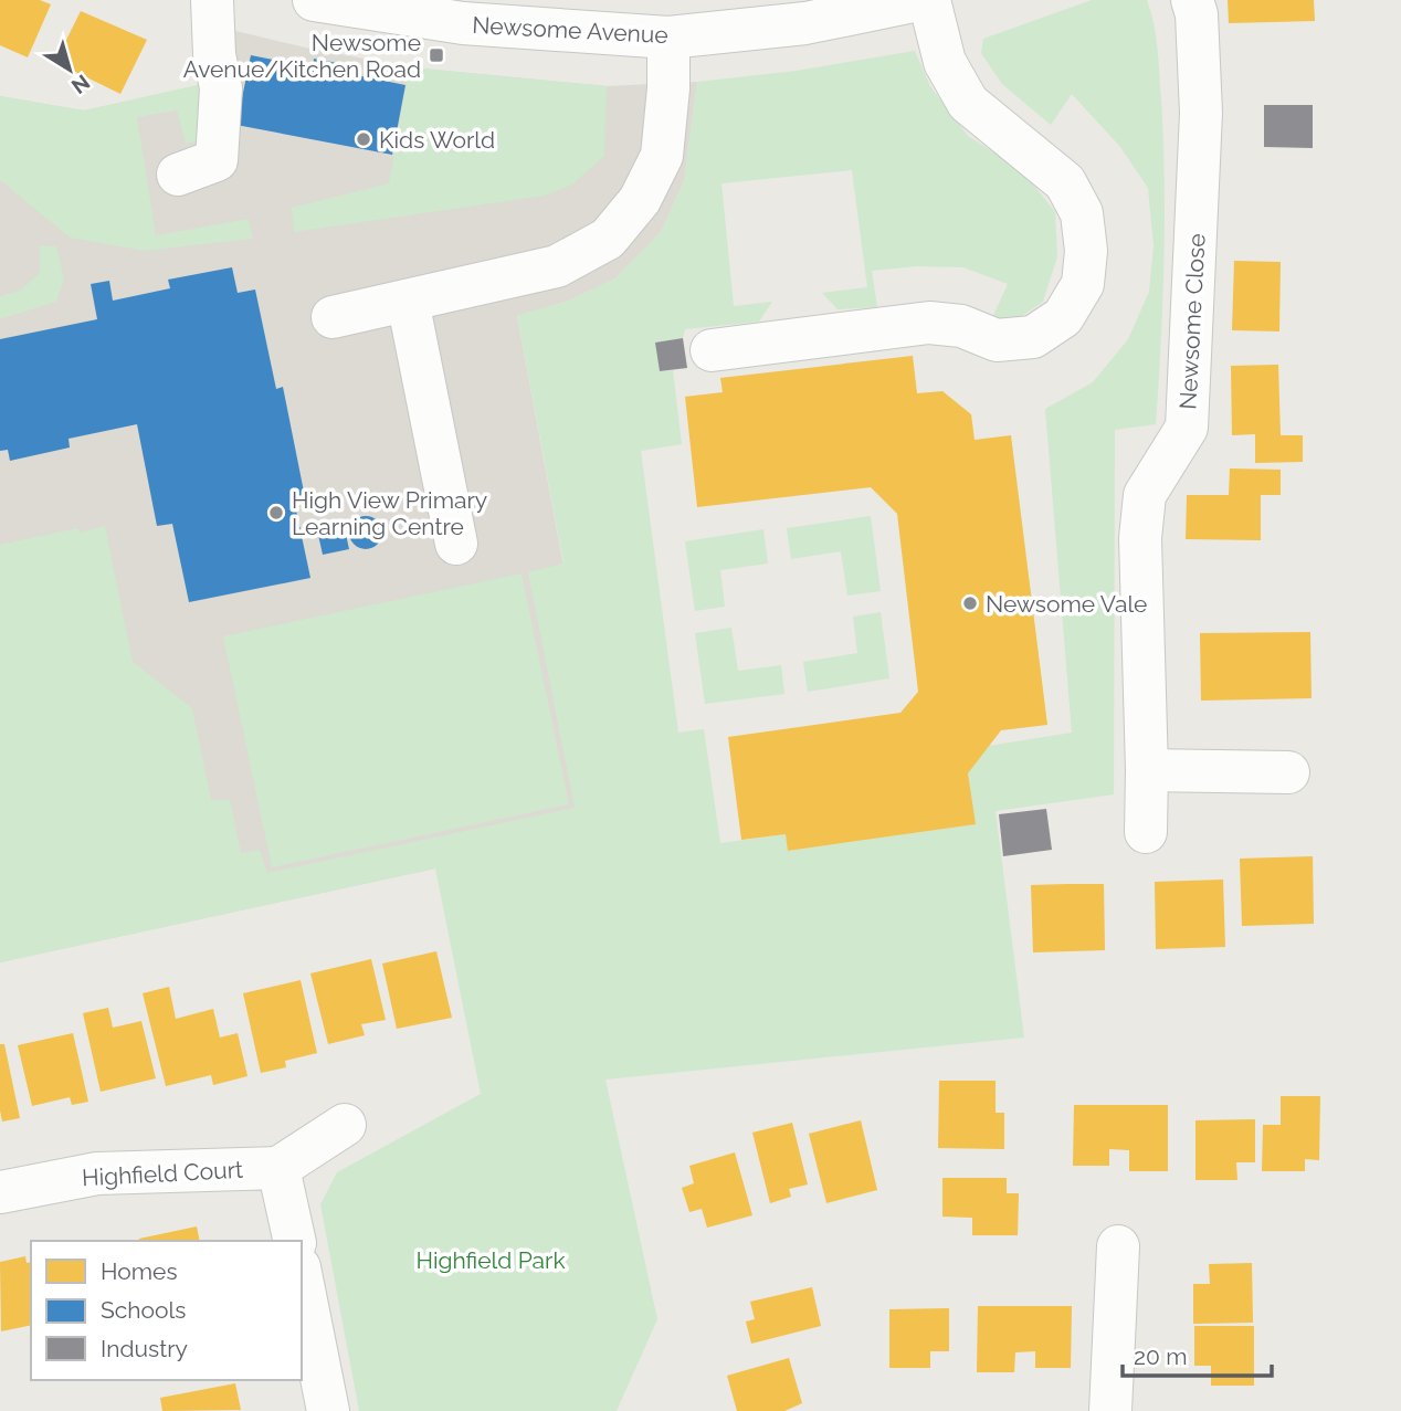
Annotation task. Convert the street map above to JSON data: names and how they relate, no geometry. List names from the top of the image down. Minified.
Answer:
{"streets":{"street":["Newsome Avenue","Newsome Close","Highfield Court"]},"parks":["Highfield Park"],"places":{"transit":["Newsome Avenue/Kitchen Road"],"other":["Kids World","High View Primary Learning Centre","Newsome Vale"]},"legend":["Homes","Schools","Industry"],"scale_bar":"20 m","north":"bottom right"}
